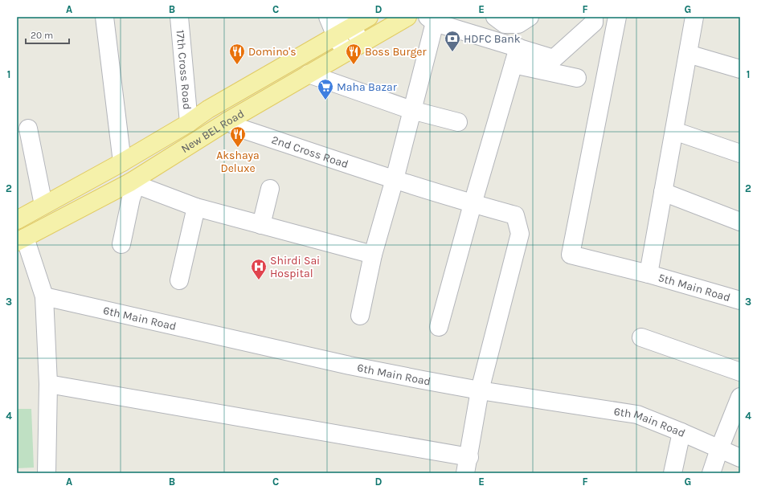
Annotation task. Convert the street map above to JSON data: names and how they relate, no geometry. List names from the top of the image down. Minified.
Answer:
{"streets":{"main road":["New BEL Road"],"street":["17th Cross Road","2nd Cross Road","5th Main Road","6th Main Road"]},"crossings":[["17th Cross Road","New BEL Road"],["New BEL Road","2nd Cross Road"],["2nd Cross Road","6th Main Road"]],"places":{"bank":["HDFC Bank"],"restaurant":["Domino's","Boss Burger","Akshaya Deluxe"],"supermarket":["Maha Bazar"],"hospital":["Shirdi Sai Hospital"]},"scale_bar":"20 m","grid":{"columns":["A","B","C","D","E","F","G"],"rows":["1","2","3","4"]}}
